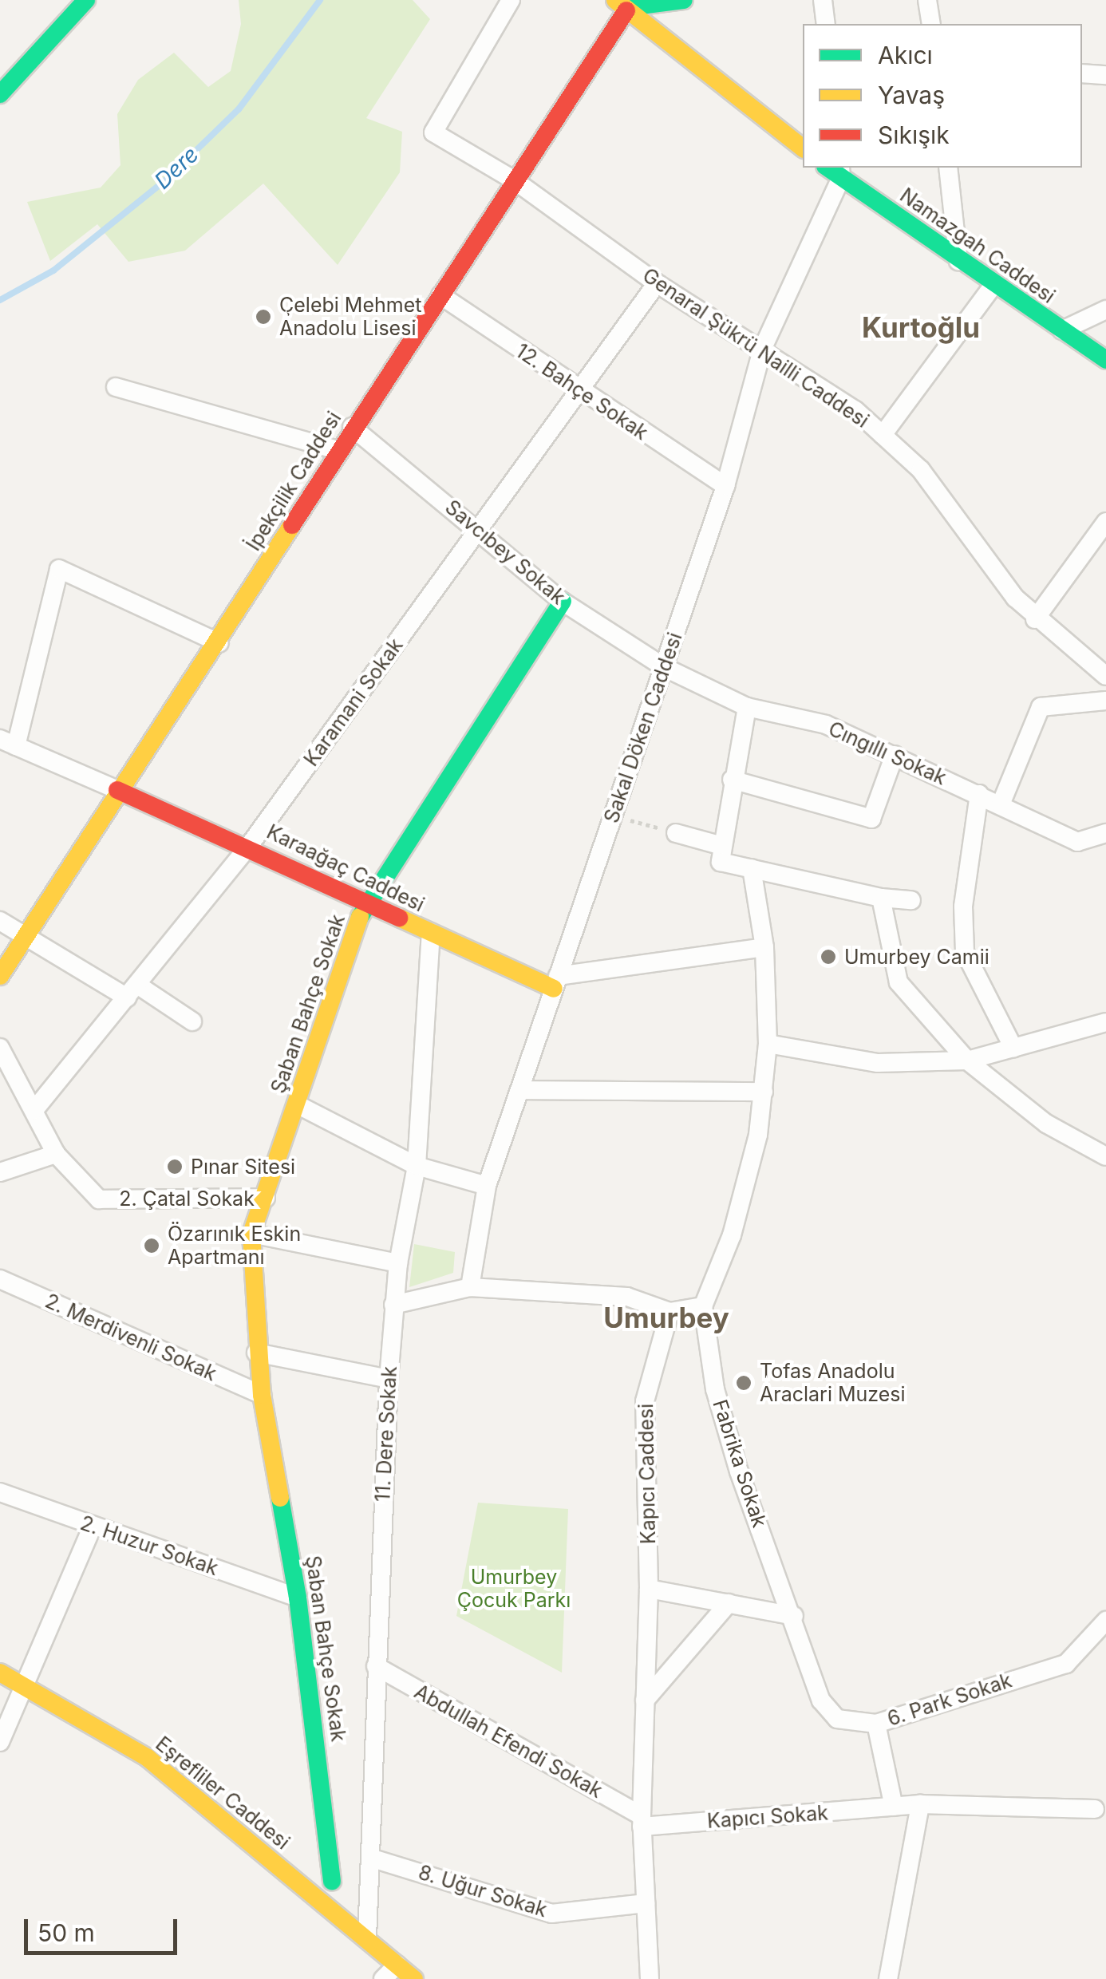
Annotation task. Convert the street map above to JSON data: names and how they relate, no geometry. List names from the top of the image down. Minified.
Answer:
{"streets":{"main road":["Namazgah Caddesi","İpekçilik Caddesi","Karaağaç Caddesi","Şaban Bahçe Sokak","Eşrefliler Caddesi"],"street":["Genaral Şükrü Nailli Caddesi","12. Bahçe Sokak","Savcıbey Sokak","Karamani Sokak","Sakal Döken Caddesi","Cıngıllı Sokak","2. Çatal Sokak","2. Merdivenli Sokak","11. Dere Sokak","Fabrika Sokak","Kapıcı Caddesi","2. Huzur Sokak","6. Park Sokak","Abdullah Efendi Sokak","Kapıcı Sokak","8. Uğur Sokak"]},"crossings":[["Namazgah Caddesi","Sakal Döken Caddesi"],["Genaral Şükrü Nailli Caddesi","İpekçilik Caddesi"],["Genaral Şükrü Nailli Caddesi","Karamani Sokak"],["Genaral Şükrü Nailli Caddesi","Sakal Döken Caddesi"],["12. Bahçe Sokak","İpekçilik Caddesi"],["12. Bahçe Sokak","Karamani Sokak"],["12. Bahçe Sokak","Sakal Döken Caddesi"],["İpekçilik Caddesi","Savcıbey Sokak"],["İpekçilik Caddesi","Karaağaç Caddesi"],["Savcıbey Sokak","Karamani Sokak"],["Savcıbey Sokak","Sakal Döken Caddesi"],["Savcıbey Sokak","Cıngıllı Sokak"],["Savcıbey Sokak","Şaban Bahçe Sokak"],["Karamani Sokak","Karaağaç Caddesi"],["Karamani Sokak","2. Çatal Sokak"],["Sakal Döken Caddesi","Cıngıllı Sokak"],["Sakal Döken Caddesi","Karaağaç Caddesi"],["Karaağaç Caddesi","Şaban Bahçe Sokak"],["Karaağaç Caddesi","11. Dere Sokak"],["Şaban Bahçe Sokak","2. Çatal Sokak"],["Şaban Bahçe Sokak","2. Merdivenli Sokak"],["Şaban Bahçe Sokak","2. Huzur Sokak"],["11. Dere Sokak","Abdullah Efendi Sokak"],["11. Dere Sokak","Eşrefliler Caddesi"],["11. Dere Sokak","8. Uğur Sokak"],["Fabrika Sokak","6. Park Sokak"],["Kapıcı Caddesi","Abdullah Efendi Sokak"],["Kapıcı Caddesi","Kapıcı Sokak"],["Kapıcı Caddesi","8. Uğur Sokak"],["Abdullah Efendi Sokak","Kapıcı Sokak"]],"districts":["Kurtoğlu","Umurbey"],"water":["Dere"],"parks":["Umurbey Çocuk Parkı"],"places":["Çelebi Mehmet Anadolu Lisesi","Umurbey Camii","Pınar Sitesi","Özarınık Eskin Apartmanı","Tofas Anadolu Araclari Muzesi"],"legend":["Akıcı","Yavaş","Sıkışık"],"scale_bar":"50 m"}
